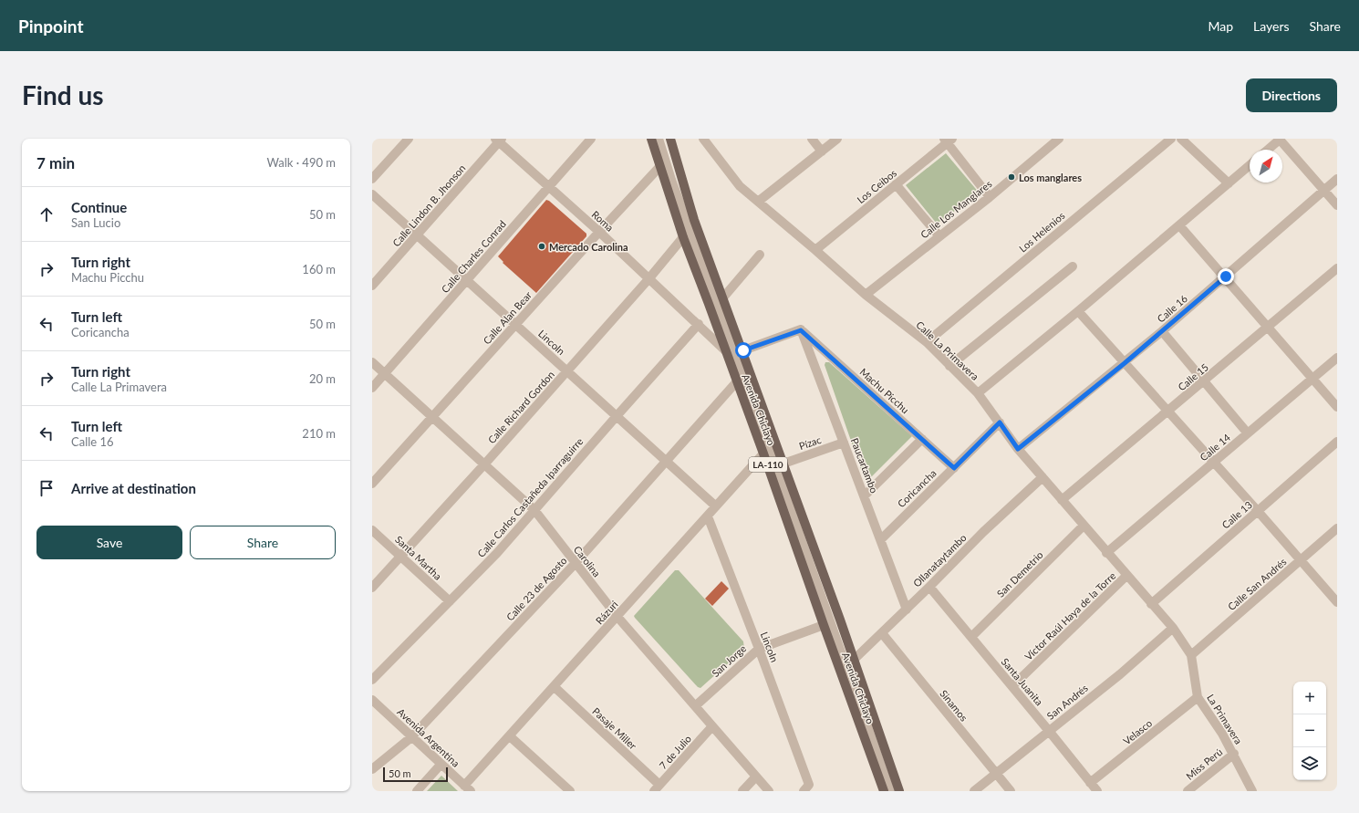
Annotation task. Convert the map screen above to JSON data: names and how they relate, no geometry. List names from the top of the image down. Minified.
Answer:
{"streets":{"main road":["Avenida Chiclayo","LA-110"],"street":["Los Ceibos","Calle Lindon B. Jhonson","Calle Los Manglares","Roma","Los Helenios","Calle Charles Conrad","Calle 16","Calle Alan Bear","Lincoln","Calle La Primavera","Calle 15","Machu Picchu","Calle Richard Gordon","Pízac","Calle 14","Paucartambo","Coricancha","Calle Carlos Castañeda Iparraguirre","Calle 13","Santa Martha","Ollanataytambo","Carolina","San Demetrio","Calle San Andrés","Calle 23 de Agosto","Rázuri","Víctor Raúl Haya de la Torre","San Jorge","Santa Juanita","San Andrés","Sinamos","La Primavera","Pasaje Miller","Velasco","Avenida Argentina","7 de Julio","Miss Perú"]},"crossings":[["Los Ceibos","Calle La Primavera"],["Calle Lindon B. Jhonson","Roma"],["Calle Lindon B. Jhonson","Lincoln"],["Calle Los Manglares","Calle La Primavera"],["Roma","Calle Charles Conrad"],["Roma","Calle Alan Bear"],["Roma","Calle Richard Gordon"],["Roma","Avenida Chiclayo"],["Roma","Calle Carlos Castañeda Iparraguirre"],["Los Helenios","Calle La Primavera"],["Calle Charles Conrad","Lincoln"],["Calle Charles Conrad","Carolina"],["Calle 16","Calle La Primavera"],["Calle Alan Bear","Lincoln"],["Calle Alan Bear","Avenida Chiclayo"],["Calle Alan Bear","Carolina"],["Lincoln","Calle Richard Gordon"],["Lincoln","Calle Carlos Castañeda Iparraguirre"],["Lincoln","Calle 23 de Agosto"],["Lincoln","Rázuri"],["Lincoln","San Jorge"],["Calle La Primavera","Calle 15"],["Calle La Primavera","Calle 14"],["Calle La Primavera","Coricancha"],["Calle La Primavera","Calle 13"],["Calle La Primavera","Ollanataytambo"],["Calle La Primavera","San Demetrio"],["Calle La Primavera","Víctor Raúl Haya de la Torre"],["Calle La Primavera","La Primavera"],["Machu Picchu","Paucartambo"],["Machu Picchu","Coricancha"],["Calle Richard Gordon","Avenida Chiclayo"],["Calle Richard Gordon","Santa Martha"],["Calle Richard Gordon","Carolina"],["Avenida Chiclayo","Pízac"],["Avenida Chiclayo","Ollanataytambo"],["Avenida Chiclayo","Calle 23 de Agosto"],["Avenida Chiclayo","Rázuri"],["Avenida Chiclayo","San Jorge"],["Pízac","Paucartambo"],["Paucartambo","Coricancha"],["Paucartambo","Ollanataytambo"],["Calle Carlos Castañeda Iparraguirre","Santa Martha"],["Calle Carlos Castañeda Iparraguirre","Carolina"],["Calle 13","La Primavera"],["Ollanataytambo","Santa Juanita"],["Ollanataytambo","Sinamos"],["Carolina","Calle 23 de Agosto"],["Carolina","Rázuri"],["Carolina","San Jorge"],["Carolina","7 de Julio"],["San Demetrio","Santa Juanita"],["Calle San Andrés","La Primavera"],["Calle 23 de Agosto","Avenida Argentina"],["Rázuri","Pasaje Miller"],["Rázuri","Avenida Argentina"],["Víctor Raúl Haya de la Torre","Santa Juanita"],["Santa Juanita","San Andrés"],["Santa Juanita","Velasco"],["San Andrés","Sinamos"],["San Andrés","La Primavera"],["La Primavera","Velasco"],["La Primavera","Miss Perú"],["Pasaje Miller","7 de Julio"]],"places":["Los manglares","Mercado Carolina"],"scale_bar":"50 m","north":"top right","page":{"header":"Pinpoint","nav":["Map","Layers","Share"],"buttons":["Directions",["Save","Share"]],"title":"Find us","heading":["7 min","Walk · 490 m"],"list":[["Continue","San Lucio","50 m"],["Turn right","Machu Picchu","160 m"],["Turn left","Coricancha","50 m"],["Turn right","Calle La Primavera","20 m"],["Turn left","Calle 16","210 m"],"Arrive at destination"],"map_buttons":["+","−"],"scale":"50 m"}}
